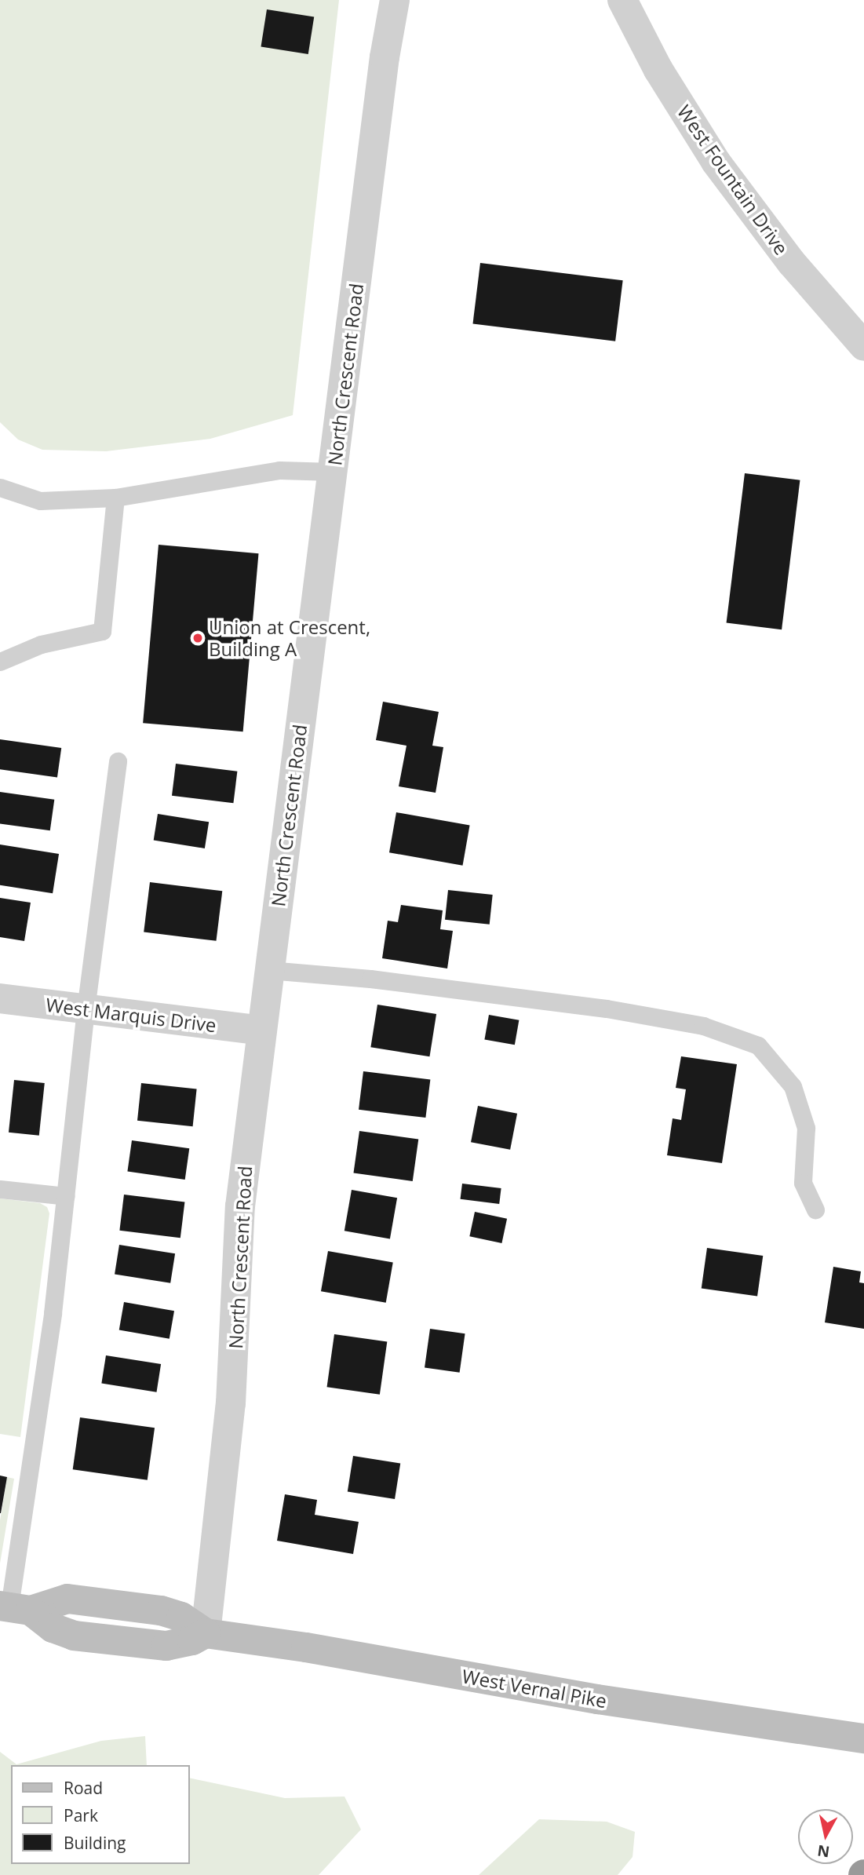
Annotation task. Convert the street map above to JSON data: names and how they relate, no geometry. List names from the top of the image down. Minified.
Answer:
{"streets":{"main road":["West Vernal Pike"],"street":["West Fountain Drive","North Crescent Road","West Marquis Drive"]},"crossings":[["North Crescent Road","West Marquis Drive"],["North Crescent Road","West Vernal Pike"]],"places":["Union at Crescent, Building A"],"legend":["Road","Park","Building"],"north":"bottom"}
